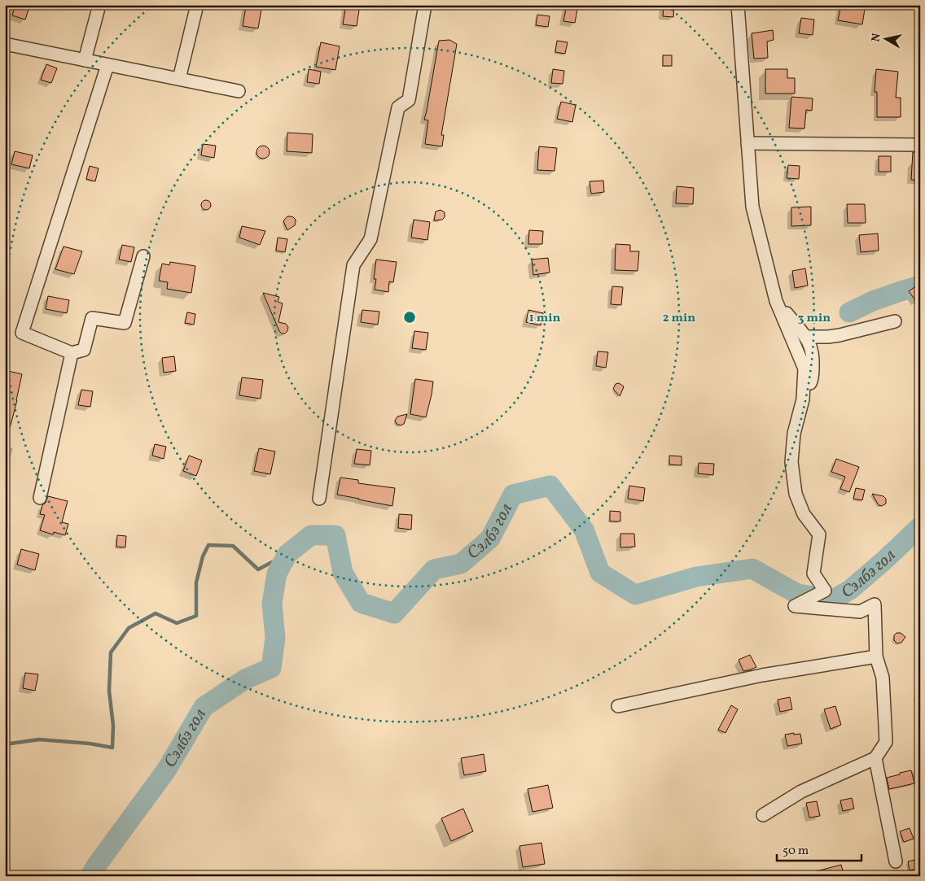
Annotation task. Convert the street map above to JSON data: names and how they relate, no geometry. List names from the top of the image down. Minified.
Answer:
{"water":["Сэлбэ гол"],"scale_bar":"50 m","north":"left","rings":["1 min","2 min","3 min"]}
